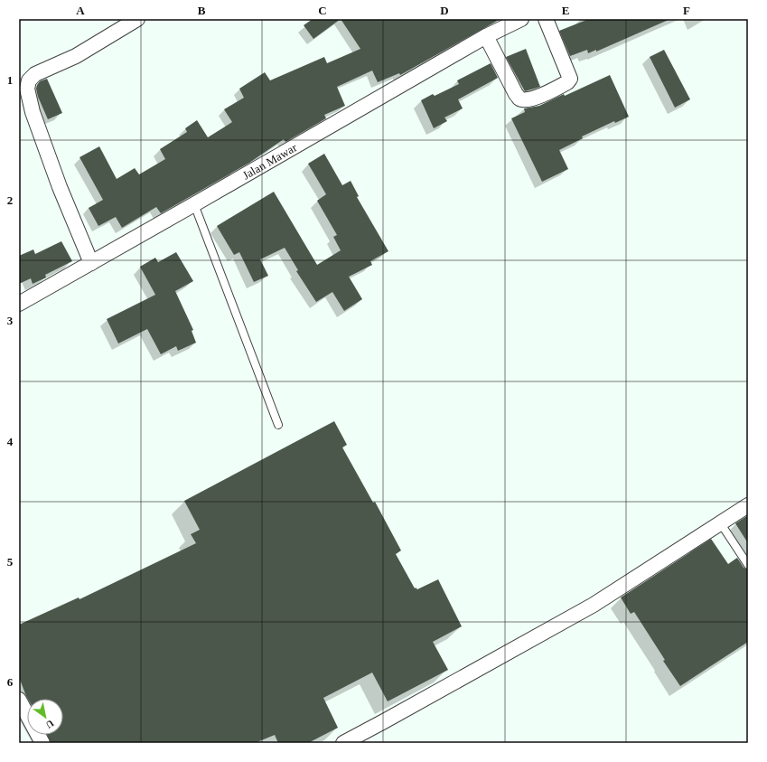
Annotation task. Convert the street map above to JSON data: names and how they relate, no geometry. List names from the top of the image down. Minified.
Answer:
{"streets":{"street":["Jalan Mawar"]},"north":"bottom right","grid":{"columns":["A","B","C","D","E","F"],"rows":["1","2","3","4","5","6"]}}
